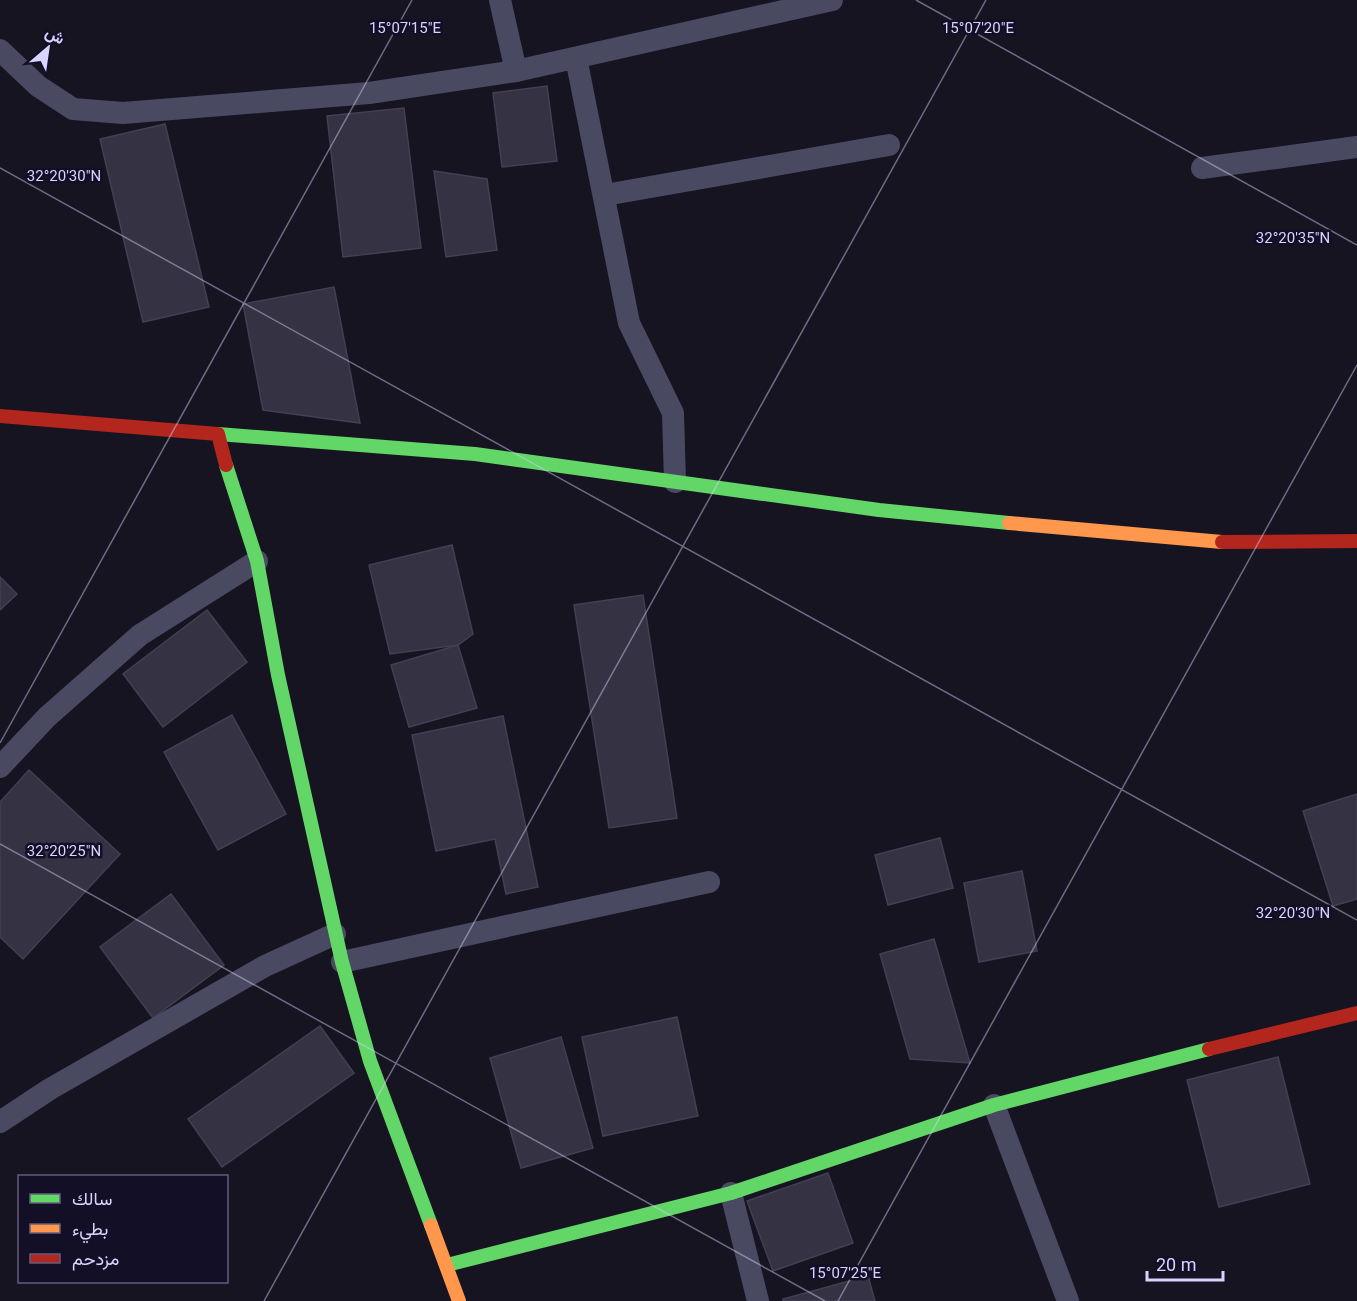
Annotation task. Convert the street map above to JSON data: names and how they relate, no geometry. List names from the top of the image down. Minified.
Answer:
{"legend":["سالك","بطيء","مزدحم"],"scale_bar":"20 m","north":"top right","coordinates":["15°07'15\"E","15°07'20\"E","32°20'30\"N","32°20'35\"N","32°20'25\"N","15°07'25\"E"]}
